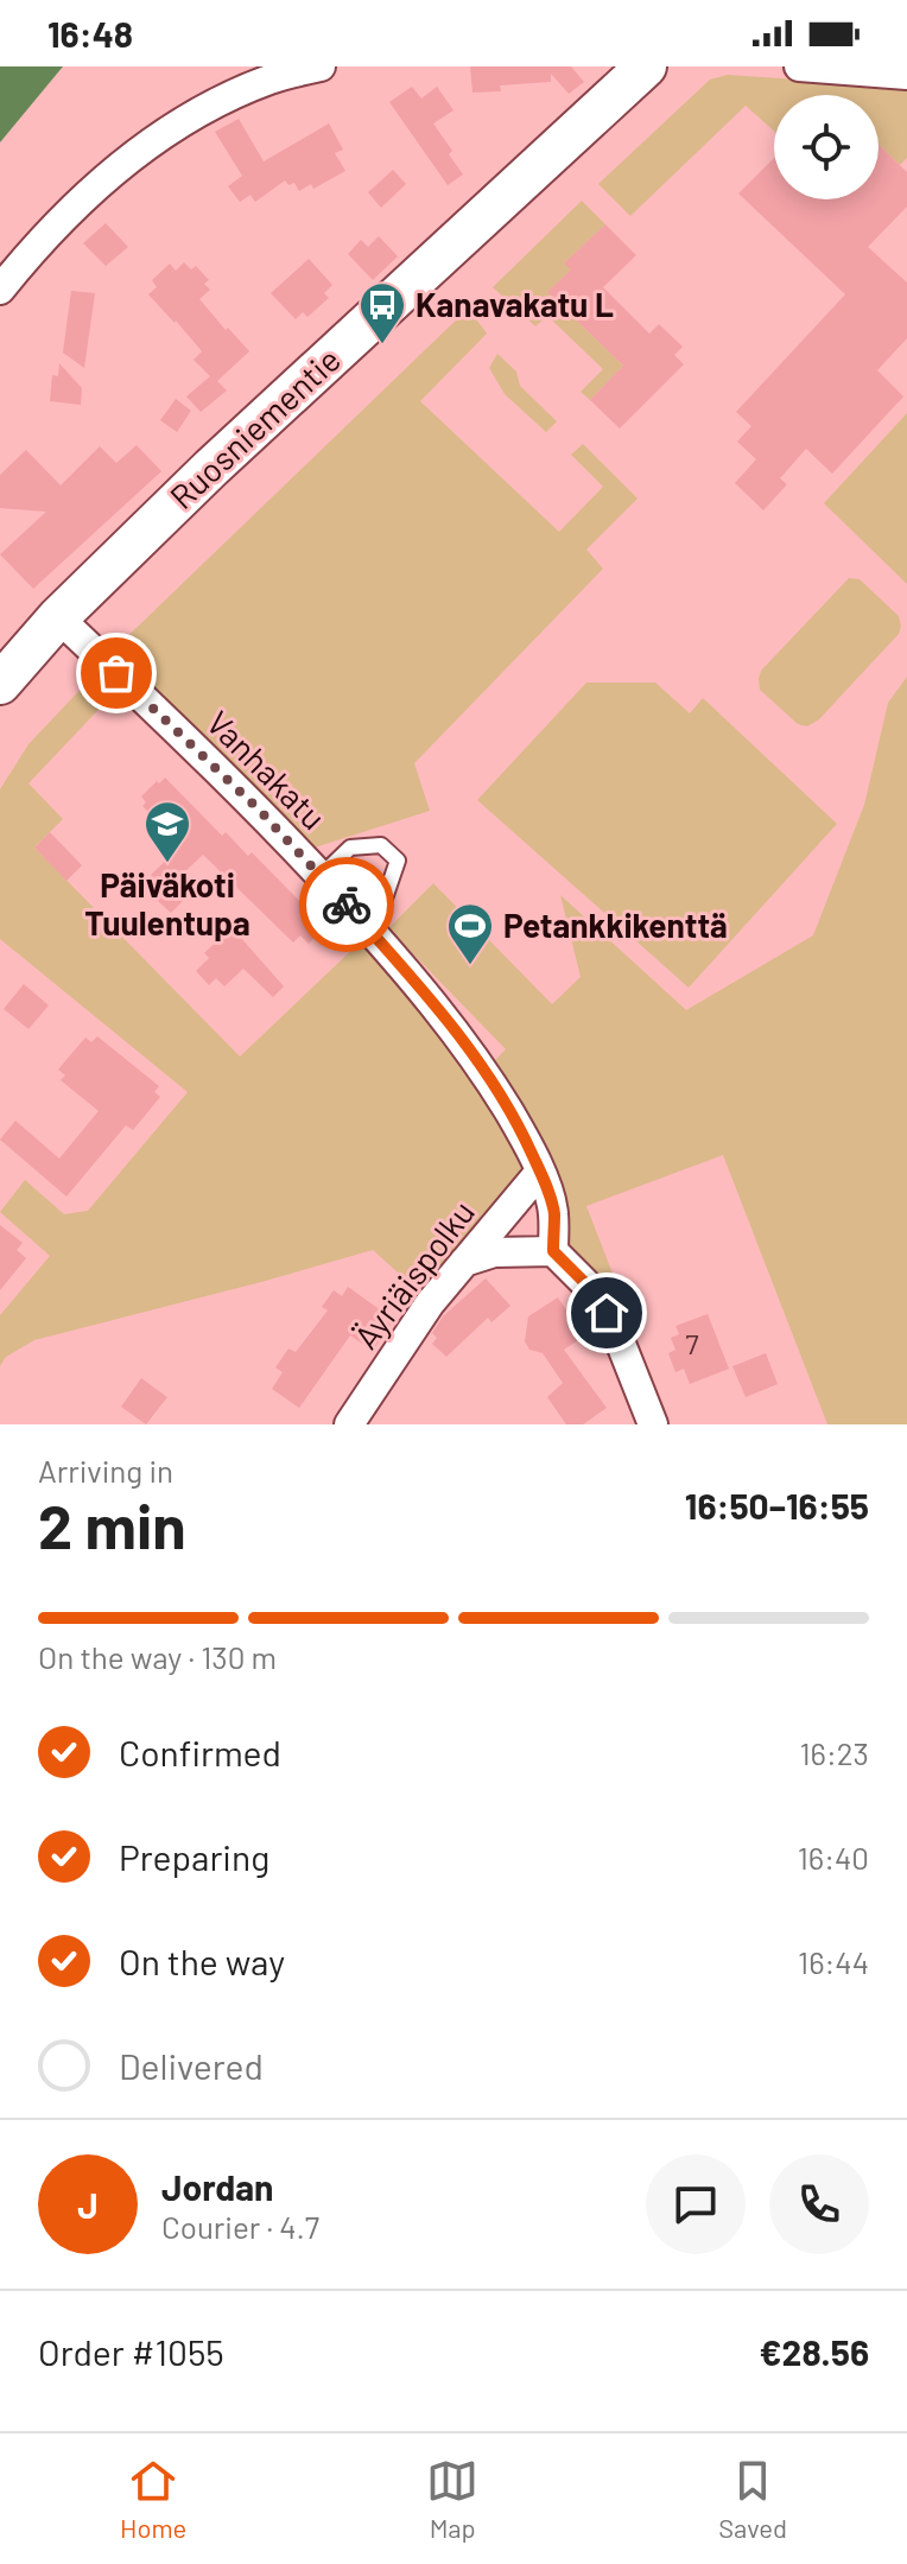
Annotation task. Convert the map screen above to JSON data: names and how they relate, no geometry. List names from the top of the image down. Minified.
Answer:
{"streets":{"main road":["Ruosniementie"],"street":["Vanhakatu","Äyriäispolku"]},"crossings":[["Ruosniementie","Vanhakatu"],["Vanhakatu","Äyriäispolku"]],"places":{"bus stop":["Kanavakatu L"],"school or university":["Päiväkoti Tuulentupa"],"sports":["Petankkikenttä"]},"house_numbers":["7"],"page":{"status":"16:48","heading":["2 min","Arriving in","16:50–16:55"],"panel":["Jordan","Courier · 4.7","Order #1055","€28.56"],"bar":"On the way · 130 m","list":[["Confirmed","16:23"],["Preparing","16:40"],["On the way","16:44"],"Delivered"],"round":"J","tabs":["Home","Map","Saved"]}}
